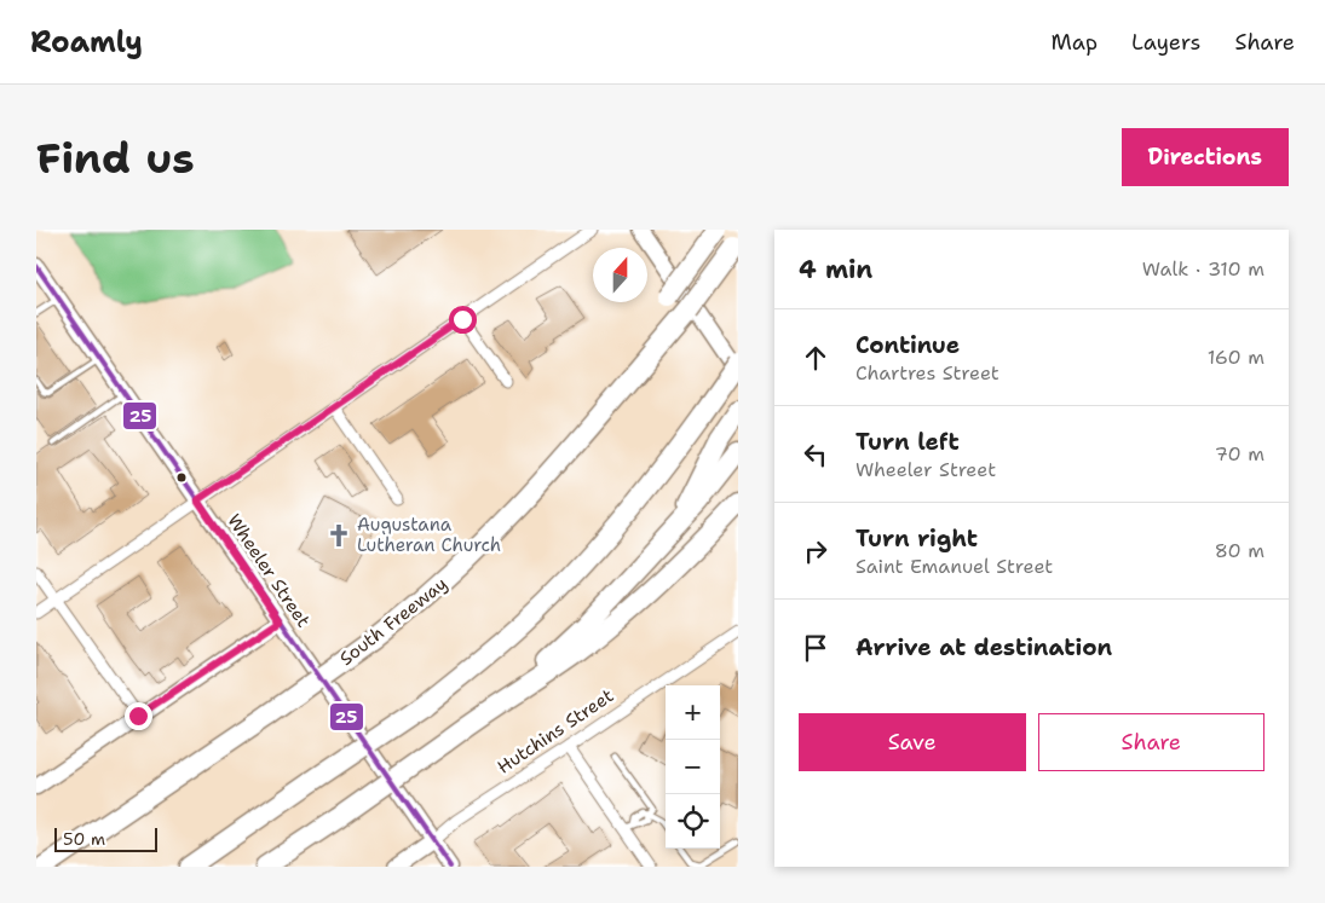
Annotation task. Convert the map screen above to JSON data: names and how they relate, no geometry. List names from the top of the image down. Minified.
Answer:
{"streets":{"highway":["South Freeway"],"street":["Wheeler Street","Hutchins Street"]},"crossings":[["Wheeler Street","Hutchins Street"]],"places":{"church":["Augustana Lutheran Church"]},"lines":["transit line 25"],"scale_bar":"50 m","north":"top","page":{"header":"Roamly","nav":["Map","Layers","Share"],"buttons":["Directions",["Save","Share"]],"title":"Find us","heading":["4 min","Walk · 310 m"],"list":[["Continue","Chartres Street","160 m"],["Turn left","Wheeler Street","70 m"],["Turn right","Saint Emanuel Street","80 m"],"Arrive at destination"],"map_buttons":["+","−"],"scale":"50 m"}}
